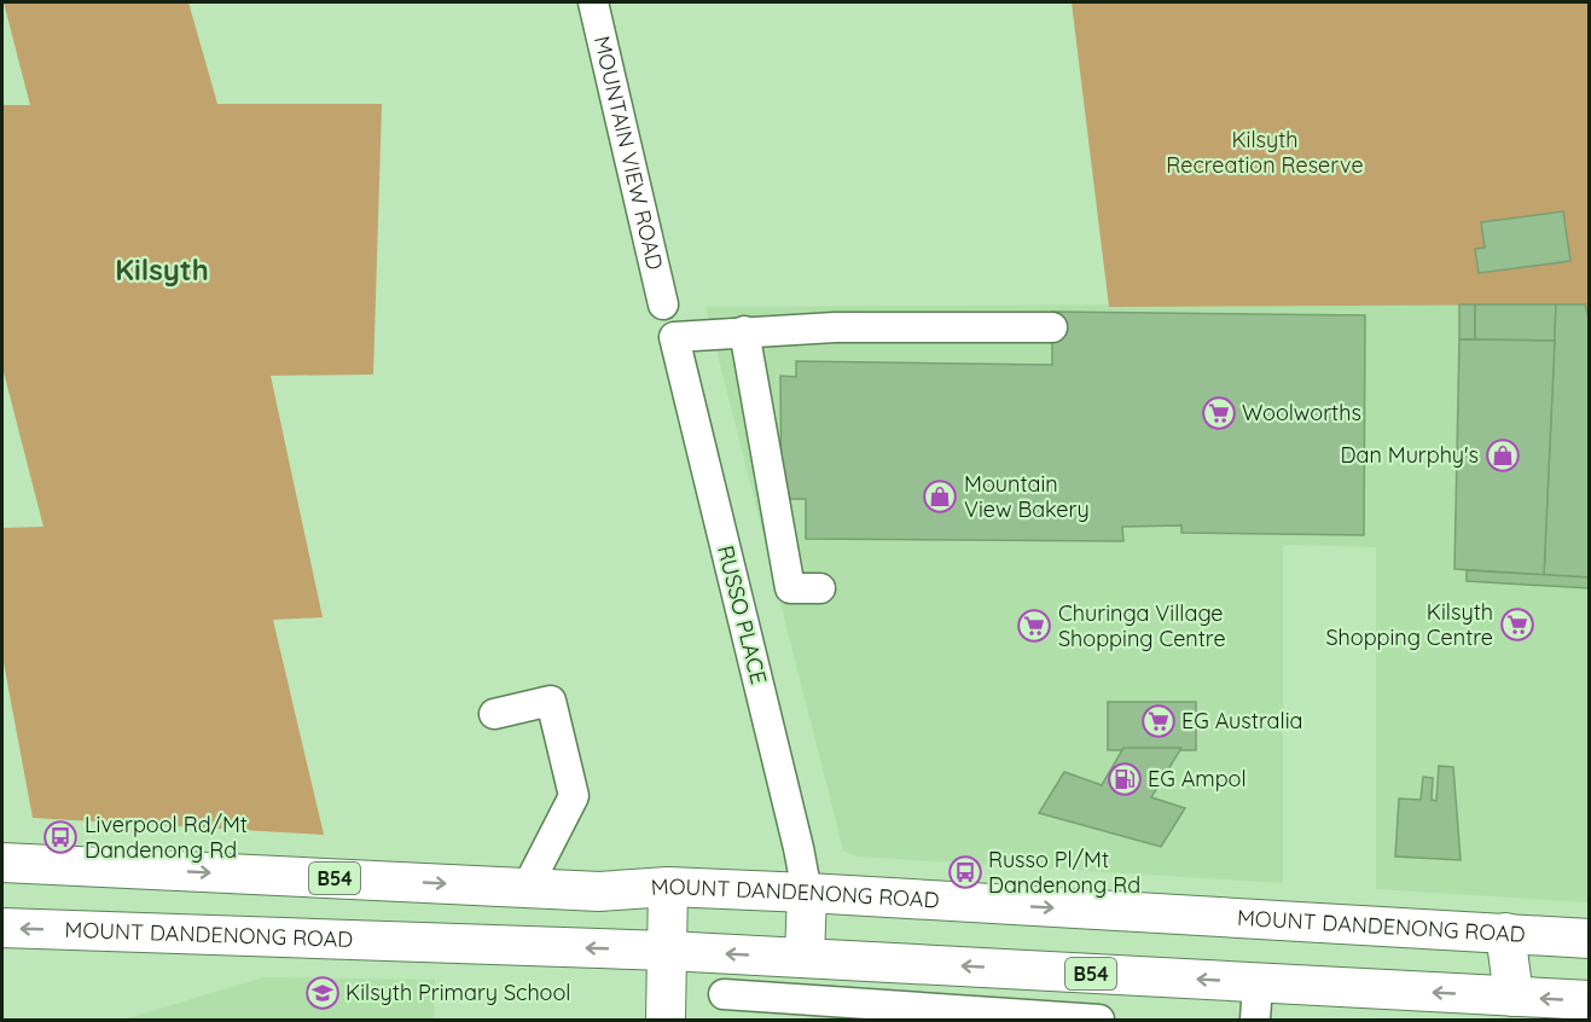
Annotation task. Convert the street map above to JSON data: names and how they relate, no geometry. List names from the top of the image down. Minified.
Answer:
{"streets":{"main road":["B54","MOUNT DANDENONG ROAD"],"street":["MOUNTAIN VIEW ROAD","RUSSO PLACE"]},"crossings":[["RUSSO PLACE","MOUNT DANDENONG ROAD"]],"districts":["Kilsyth"],"parks":["Kilsyth Recreation Reserve"],"places":{"supermarket":["Woolworths","Kilsyth Shopping Centre","Churinga Village Shopping Centre","EG Australia"],"shop":["Dan Murphy's","Mountain View Bakery"],"fuel station":["EG Ampol"],"bus stop":["Liverpool Rd/Mt Dandenong Rd","Russo Pl/Mt Dandenong Rd"],"school or university":["Kilsyth Primary School"]}}
